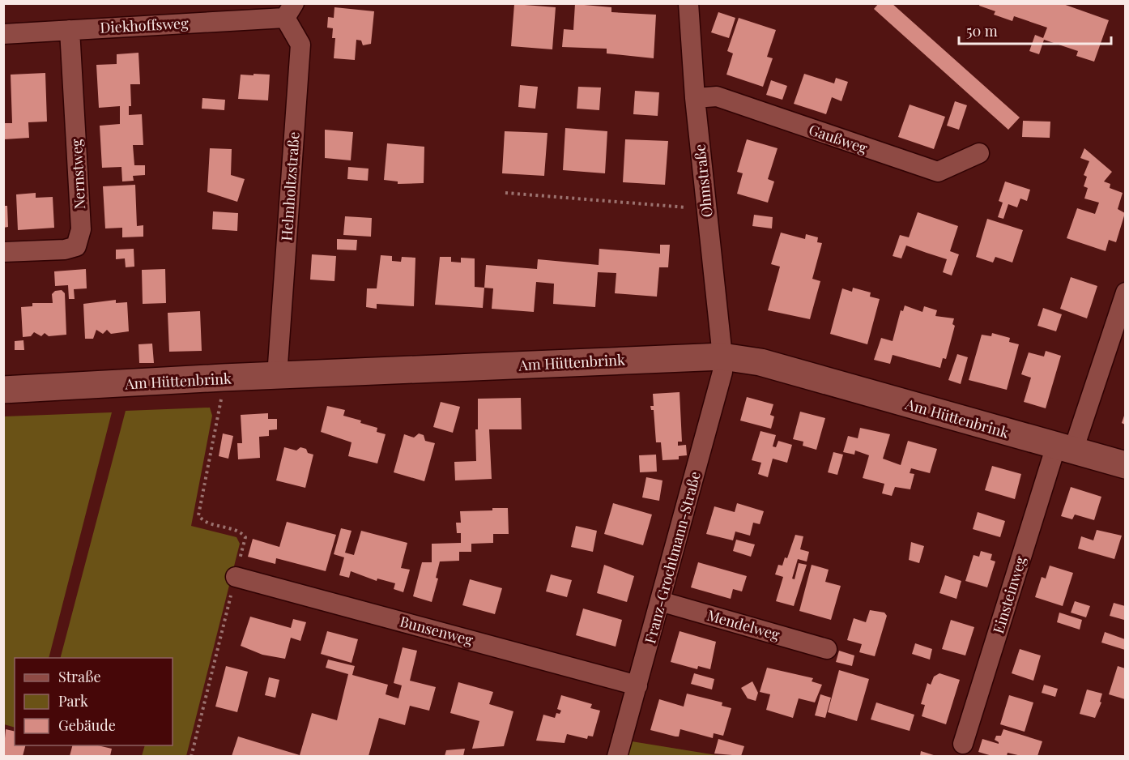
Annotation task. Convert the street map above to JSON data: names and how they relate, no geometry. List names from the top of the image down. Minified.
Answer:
{"streets":{"street":["Diekhoffsweg","Gaußweg","Nernstweg","Ohmstraße","Helmholtzstraße","Am Hüttenbrink","Franz-Grochtmann-Straße","Einsteinweg","Mendelweg","Bunsenweg"]},"crossings":[["Diekhoffsweg","Nernstweg"],["Diekhoffsweg","Helmholtzstraße"],["Gaußweg","Ohmstraße"],["Ohmstraße","Am Hüttenbrink"],["Ohmstraße","Franz-Grochtmann-Straße"],["Helmholtzstraße","Am Hüttenbrink"],["Am Hüttenbrink","Franz-Grochtmann-Straße"],["Am Hüttenbrink","Einsteinweg"],["Franz-Grochtmann-Straße","Mendelweg"],["Franz-Grochtmann-Straße","Bunsenweg"]],"legend":["Straße","Park","Gebäude"],"scale_bar":"50 m"}
